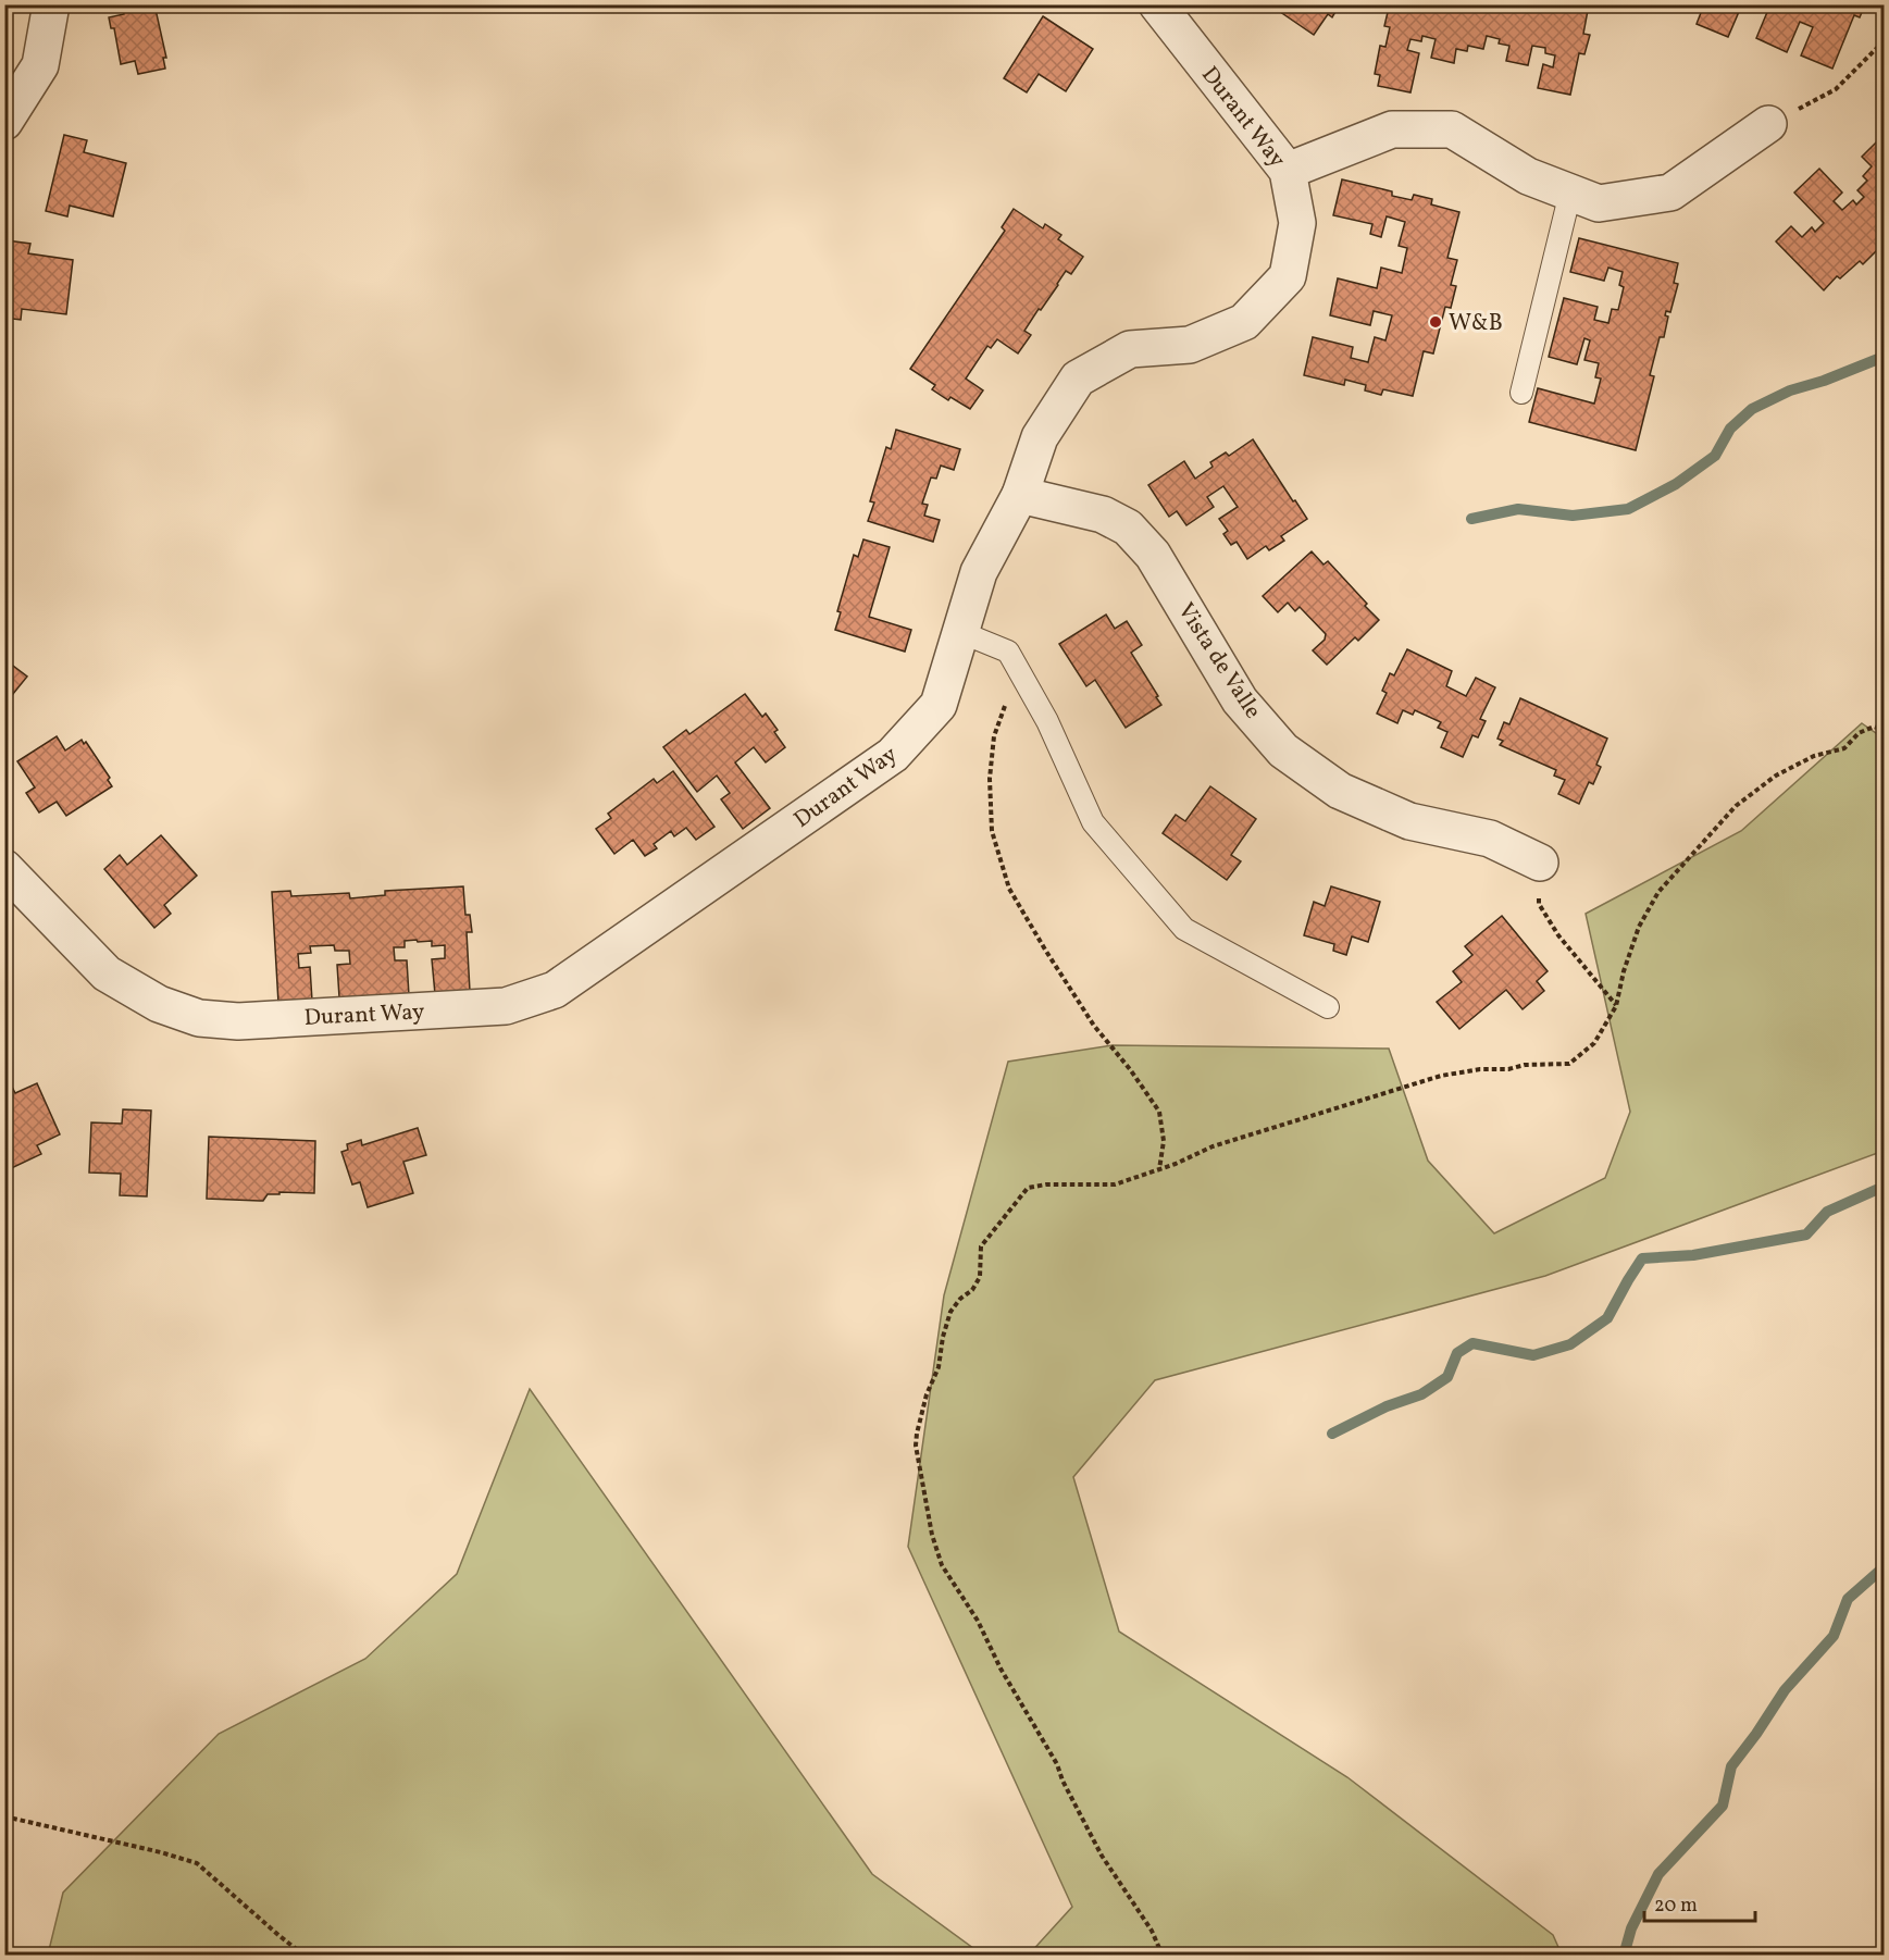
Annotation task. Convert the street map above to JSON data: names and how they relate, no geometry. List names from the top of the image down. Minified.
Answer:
{"streets":{"street":["Durant Way","Vista de Valle"]},"crossings":[["Durant Way","Vista de Valle"]],"places":["W&B"],"scale_bar":"20 m"}
